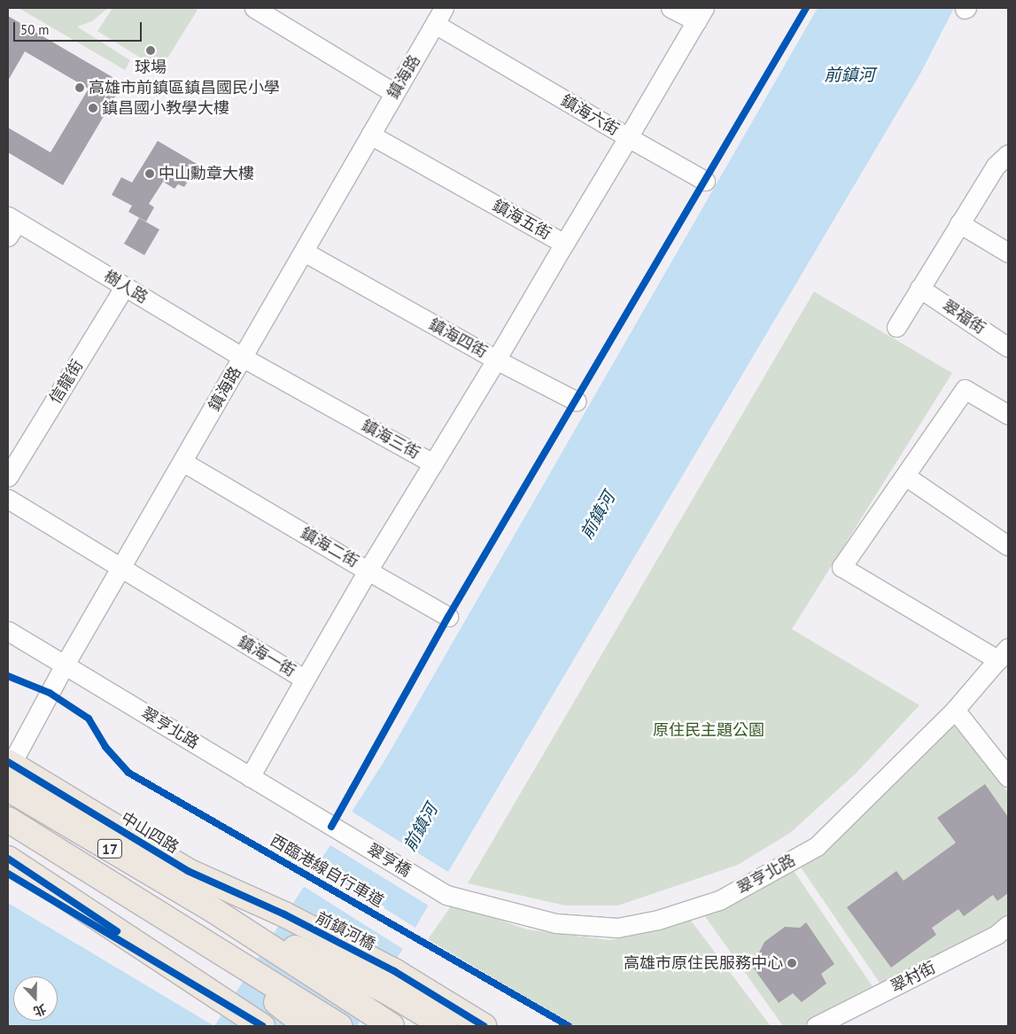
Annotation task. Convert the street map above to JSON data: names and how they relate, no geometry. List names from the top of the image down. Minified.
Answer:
{"streets":{"main road":["中山四路","17","前鎮河橋"],"street":["鎮海路","鎮海六街","鎮海五街","樹人路","翠福街","鎮海四街","信龍街","鎮海三街","鎮海二街","鎮海一街","翠亨北路","翠亨橋","翠村街"],"cycle path":["西臨港線自行車道"]},"crossings":[["鎮海路","鎮海六街"],["鎮海路","鎮海五街"],["鎮海路","樹人路"],["鎮海路","鎮海四街"],["鎮海路","鎮海三街"],["鎮海路","鎮海二街"],["鎮海路","鎮海一街"],["鎮海路","翠亨北路"],["鎮海路","中山四路"],["鎮海六街","鎮海五街"],["鎮海五街","鎮海四街"],["樹人路","信龍街"],["樹人路","鎮海三街"],["鎮海四街","鎮海三街"],["鎮海三街","鎮海二街"],["鎮海二街","鎮海一街"],["翠亨北路","翠亨橋"],["中山四路","前鎮河橋"],["17","前鎮河橋"]],"water":["前鎮河"],"parks":["原住民主題公園"],"places":["球場","高雄市前鎮區鎮昌國民小學","鎮昌國小教學大樓","中山勳章大樓","高雄市原住民服務中心"],"scale_bar":"50 m","north":"bottom"}
